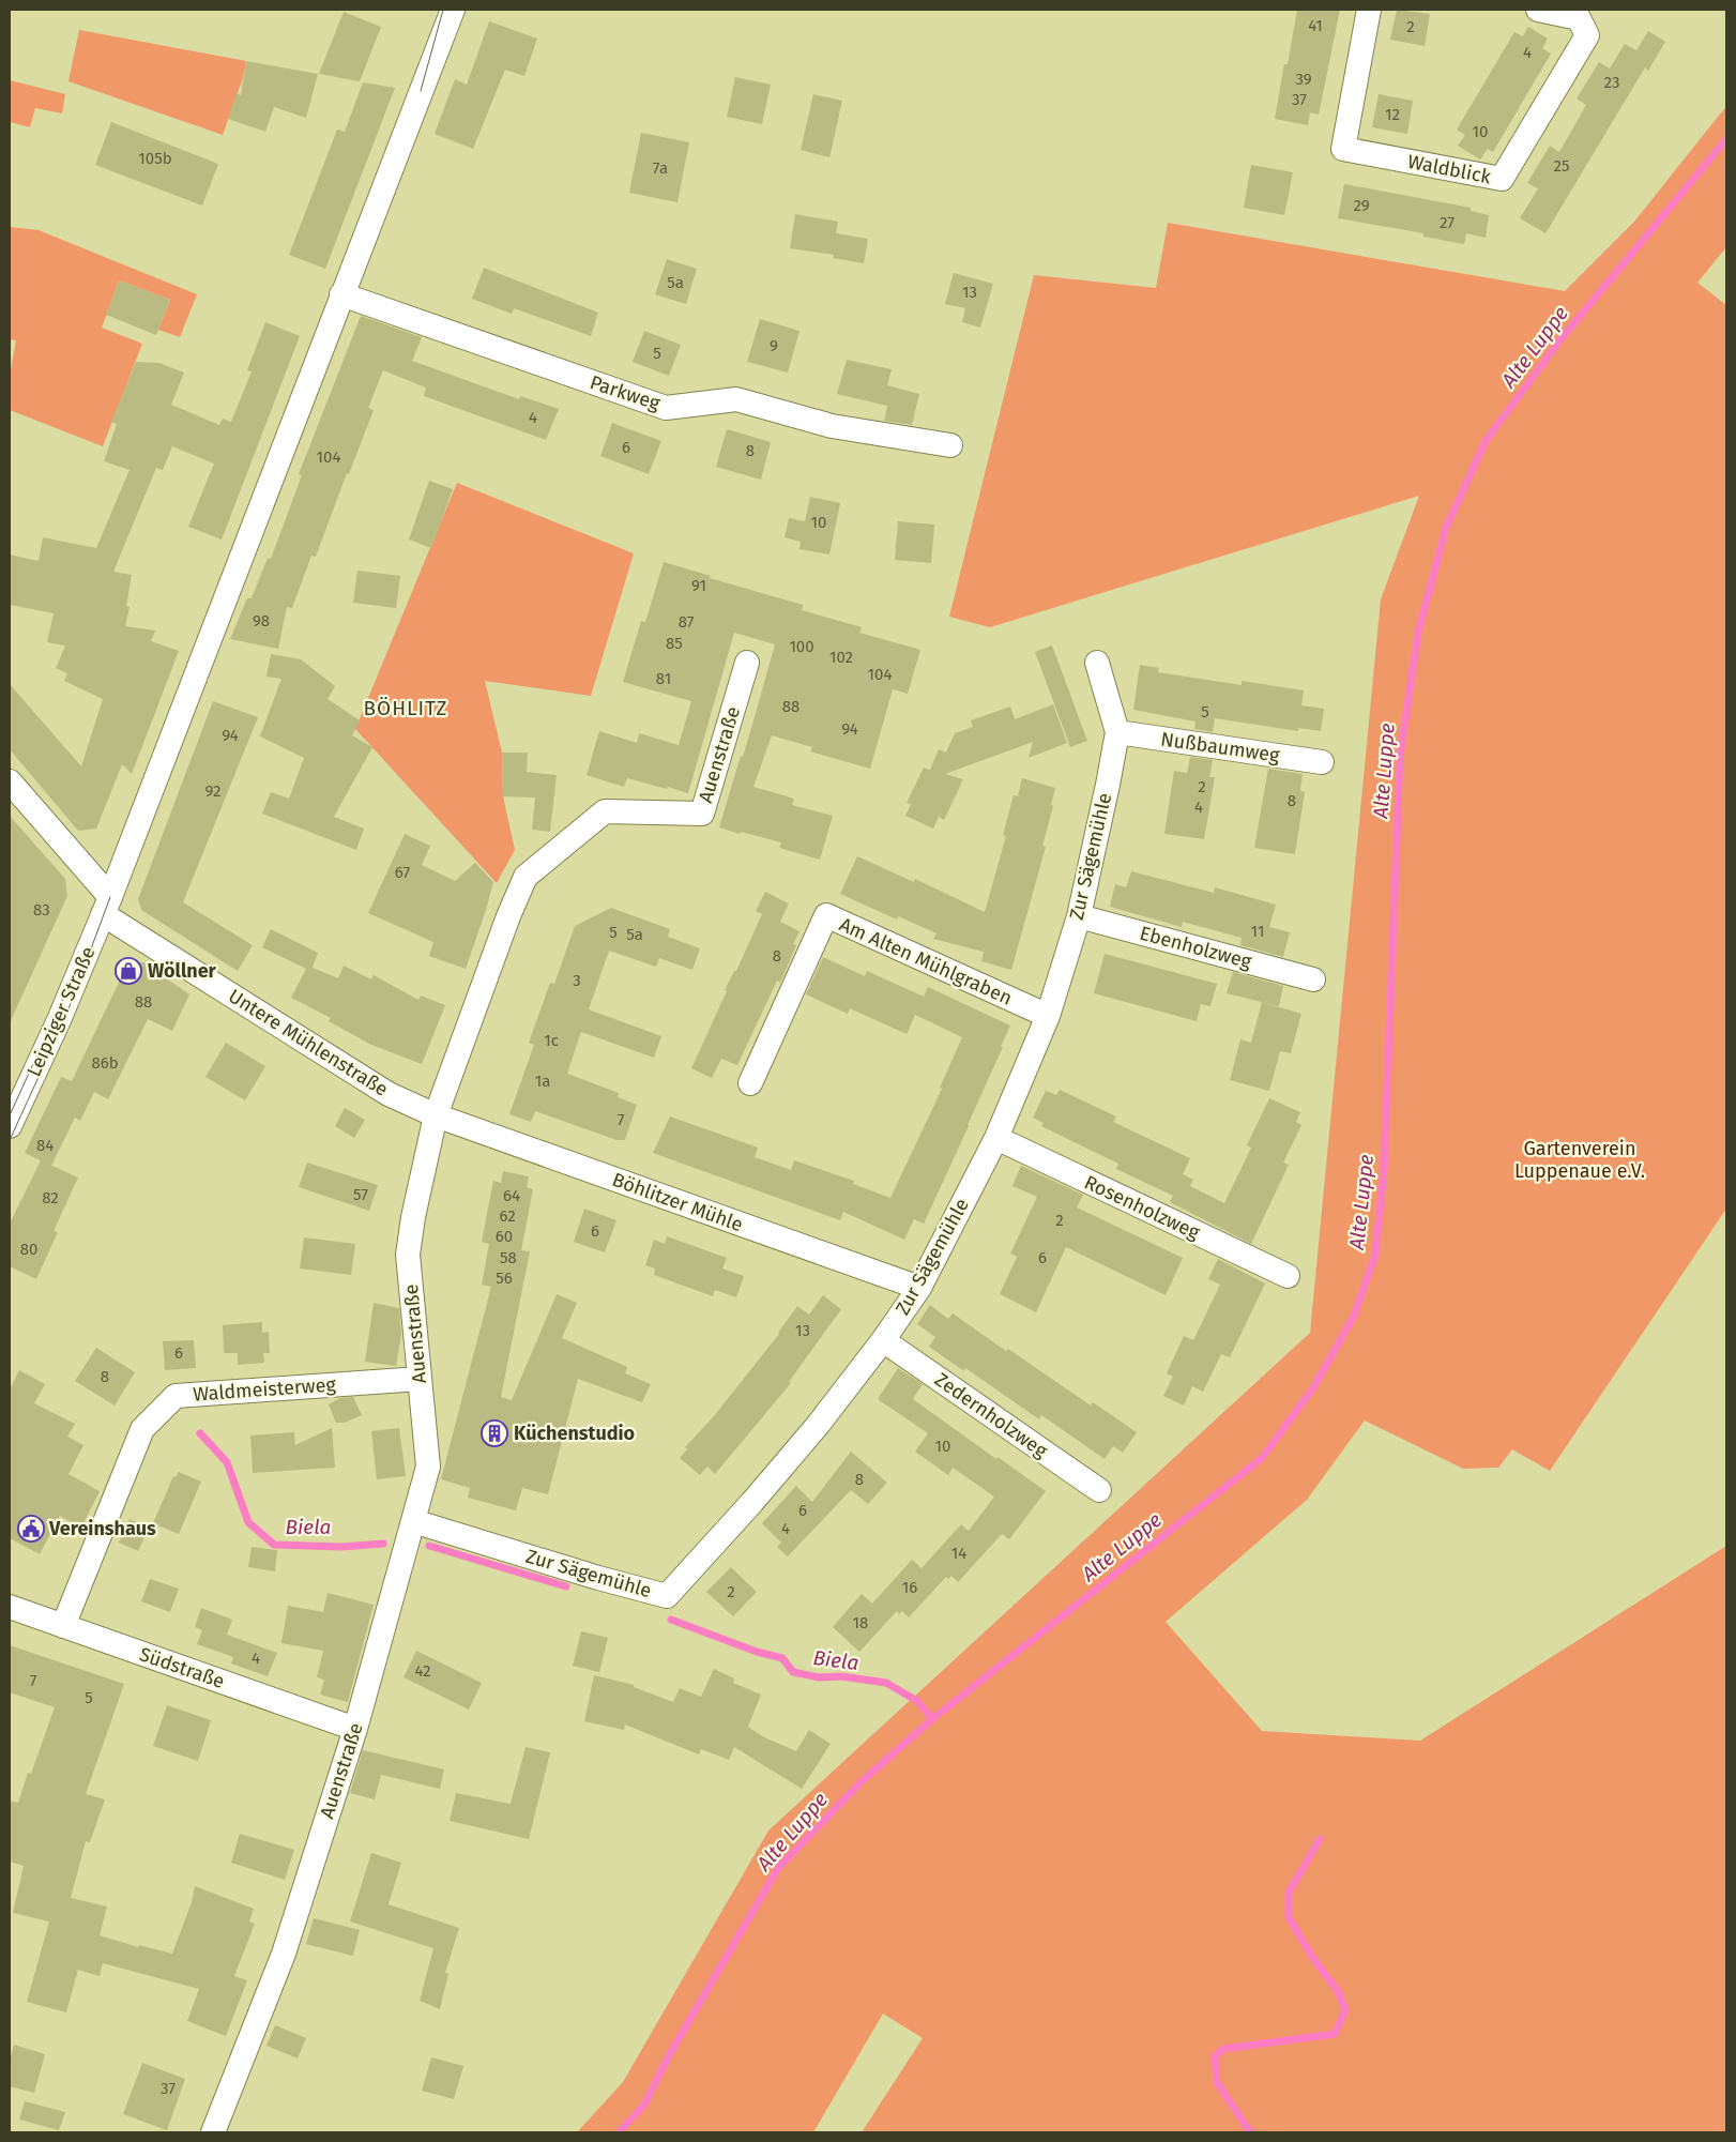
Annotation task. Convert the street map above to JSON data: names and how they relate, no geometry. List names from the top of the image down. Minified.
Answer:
{"streets":{"street":["Waldblick","Parkweg","Nußbaumweg","Auenstraße","Zur Sägemühle","Ebenholzweg","Am Alten Mühlgraben","Leipziger Straße","Untere Mühlenstraße","Böhlitzer Mühle","Rosenholzweg","Waldmeisterweg","Zedernholzweg","Südstraße"]},"crossings":[["Parkweg","Leipziger Straße"],["Nußbaumweg","Zur Sägemühle"],["Auenstraße","Zur Sägemühle"],["Auenstraße","Untere Mühlenstraße"],["Auenstraße","Böhlitzer Mühle"],["Auenstraße","Waldmeisterweg"],["Auenstraße","Südstraße"],["Zur Sägemühle","Ebenholzweg"],["Zur Sägemühle","Am Alten Mühlgraben"],["Zur Sägemühle","Böhlitzer Mühle"],["Zur Sägemühle","Rosenholzweg"],["Zur Sägemühle","Zedernholzweg"],["Leipziger Straße","Untere Mühlenstraße"],["Untere Mühlenstraße","Böhlitzer Mühle"],["Waldmeisterweg","Südstraße"]],"districts":["BÖHLITZ"],"water":["Alte Luppe","Biela"],"parks":["Gartenverein Luppenaue e.V."],"places":{"shop":["Wöllner"],"building":["Küchenstudio"],"public building":["Vereinshaus"]},"house_numbers":["41","2","4","39","23","37","12","10","105b","25","7a","29","27","5a","13","9","5","4","6","8","104","10","91","98","87","85","100","102","104","81","88","5","94","94","2","92","8","4","67","83","11","5","5a","8","3","88","1c","86b","1a","7","84","57","64","82","62","2","6","60","80","58","6","56","13","6","8","10","8","6","4","14","16","2","18","4","42","7","5","37"]}
